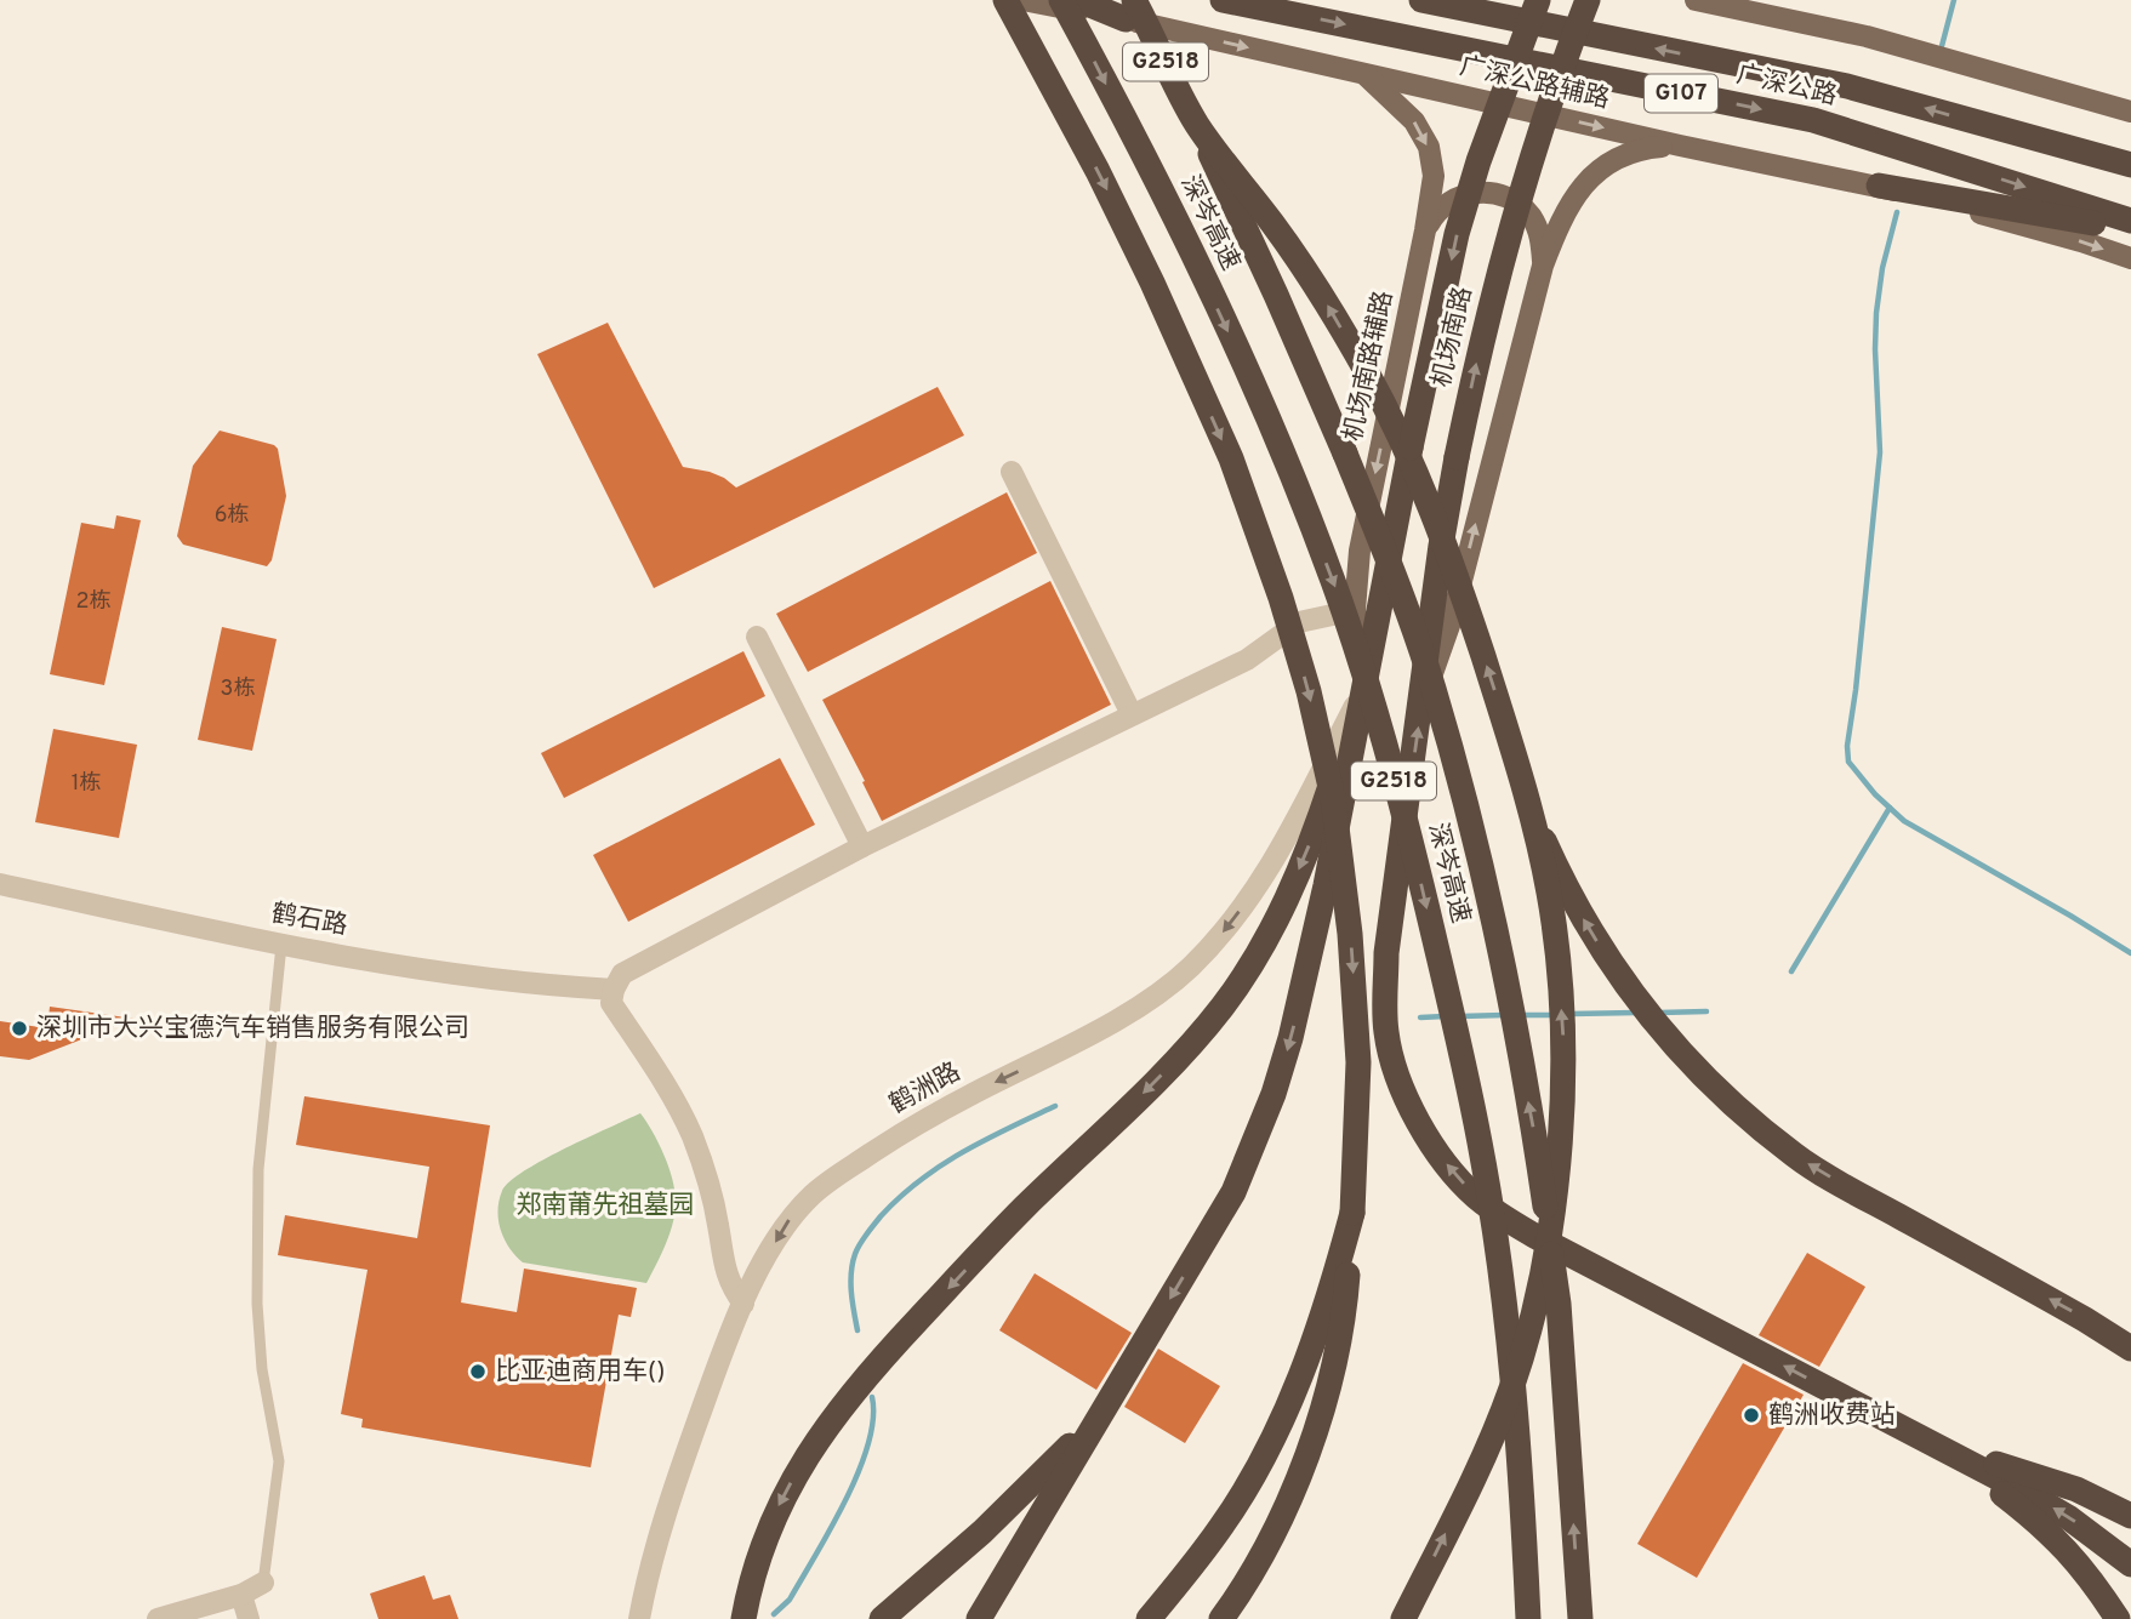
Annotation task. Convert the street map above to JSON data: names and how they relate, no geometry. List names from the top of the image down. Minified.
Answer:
{"streets":{"highway":["G2518","广深公路","G107","深岑高速","机场南路"],"main road":["广深公路辅路","机场南路辅路"],"street":["鹤石路","鹤洲路"]},"crossings":[["广深公路辅路","深岑高速"],["广深公路辅路","机场南路辅路"],["机场南路","机场南路辅路"],["机场南路","鹤洲路"],["机场南路辅路","鹤洲路"]],"one_way":["广深公路辅路","鹤洲路"],"parks":["郑南莆先祖墓园"],"places":["深圳市大兴宝德汽车销售服务有限公司","比亚迪商用车()","鹤洲收费站"],"house_numbers":["6栋","2栋","3栋","1栋"]}
